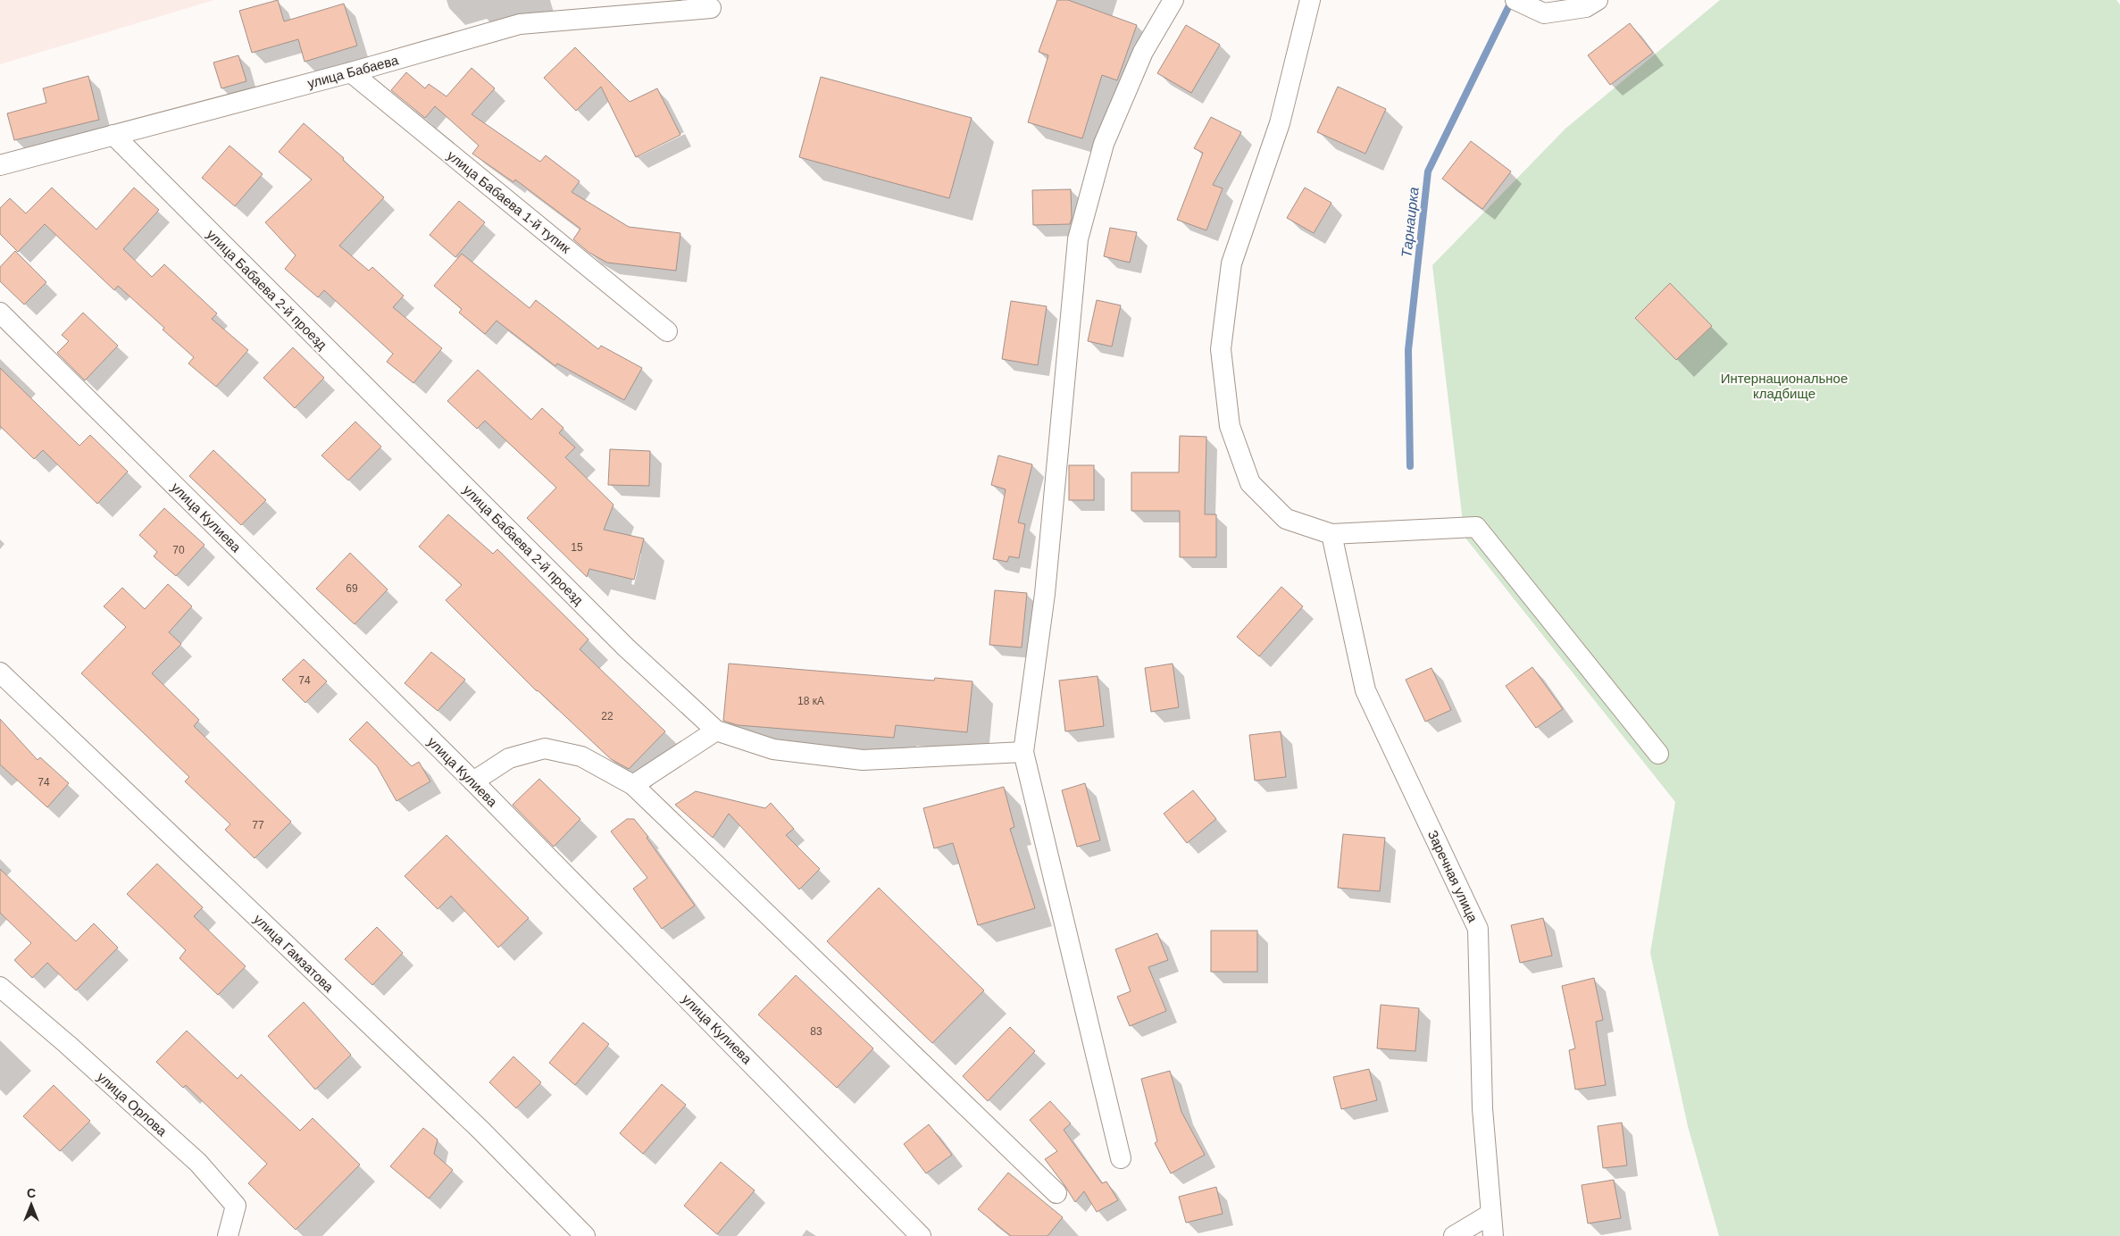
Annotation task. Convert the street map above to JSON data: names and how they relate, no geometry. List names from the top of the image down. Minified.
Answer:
{"streets":{"street":["улица Бабаева","улица Бабаева 1-й тупик","улица Бабаева 2-й проезд","улица Кулиева","Заречная улица","улица Гамзатова","улица Орлова"]},"crossings":[["улица Бабаева","улица Бабаева 1-й тупик"],["улица Бабаева","улица Бабаева 2-й проезд"]],"water":["Тарнаирка"],"parks":["Интернациональное кладбище"],"house_numbers":["15","70","69","74","18 кА","22","74","77","83"],"north":"top"}
